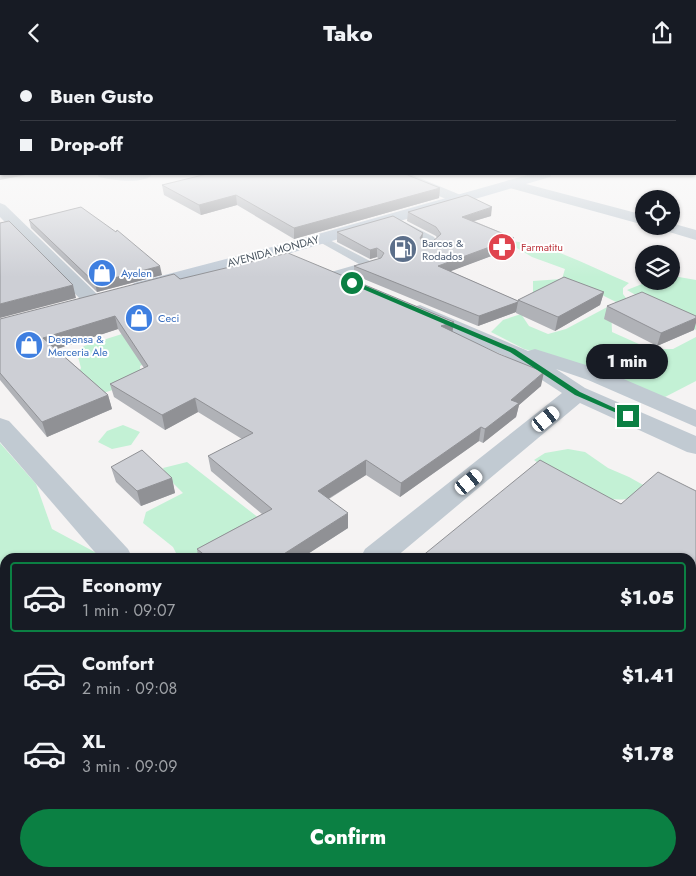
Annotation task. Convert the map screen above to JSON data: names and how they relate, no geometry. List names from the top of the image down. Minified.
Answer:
{"streets":{"main road":["AVENIDA MONDAY"]},"places":{"pharmacy":["Farmatitu"],"fuel station":["Barcos & Rodados"],"shop":["Ayelen","Ceci","Despensa & Merceria Ale"]},"page":{"header":"Tako","banner":["Buen Gusto","Drop-off"],"bubble":"1 min","list":[{"name":"Economy","note":"1 min · 09:07","value":"$1.05"},{"name":"Comfort","note":"2 min · 09:08","value":"$1.41"},{"name":"XL","note":"3 min · 09:09","value":"$1.78"}],"buttons":"Confirm"}}
